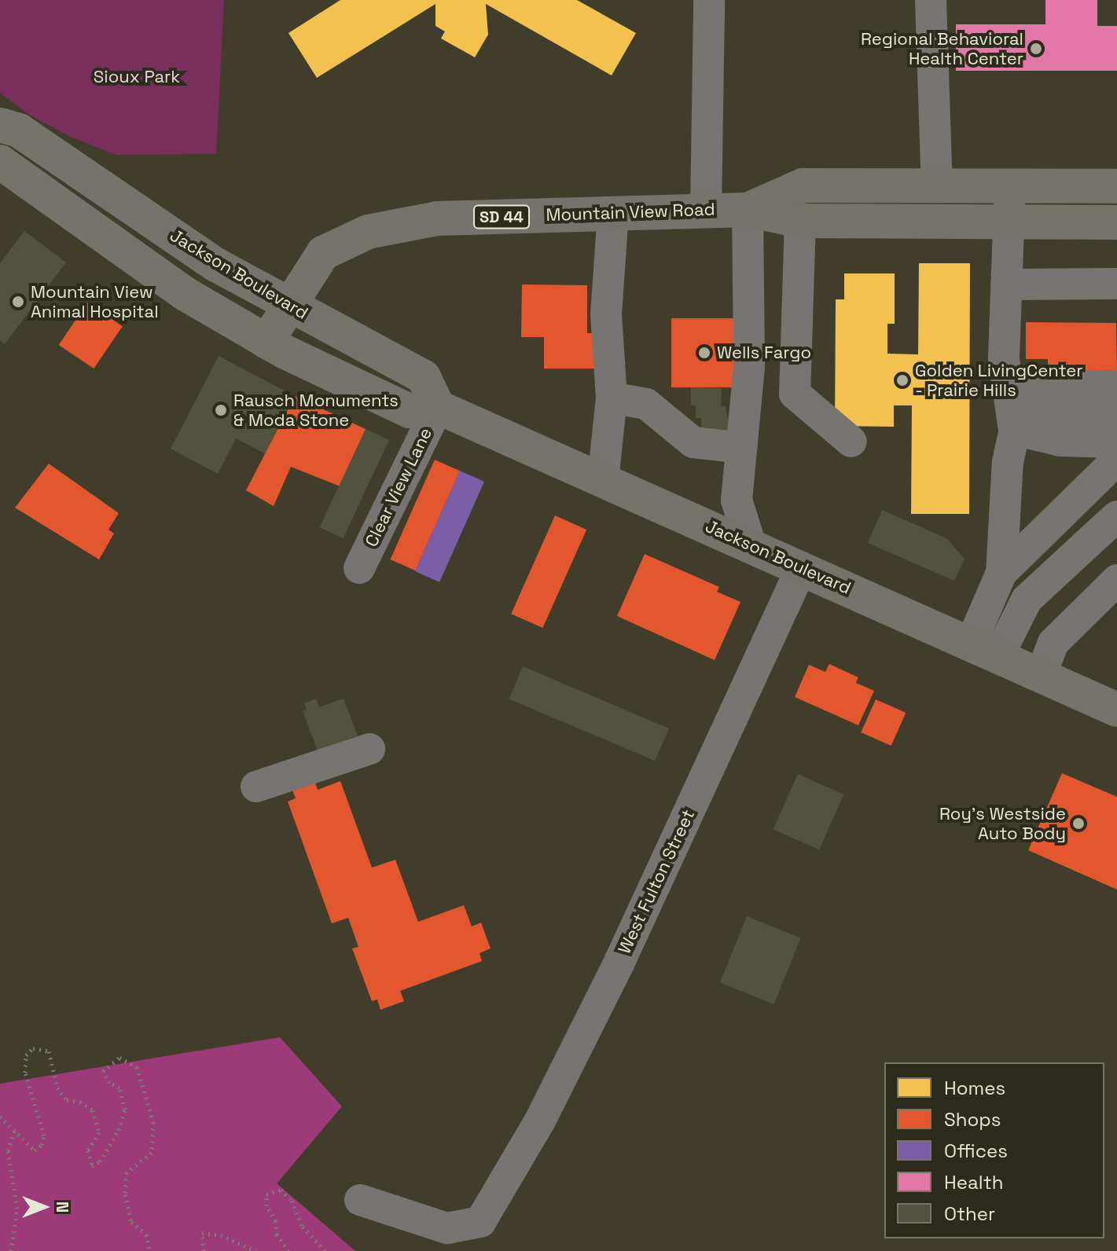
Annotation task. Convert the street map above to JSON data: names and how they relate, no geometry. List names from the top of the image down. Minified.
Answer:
{"streets":{"main road":["Mountain View Road","SD 44","Jackson Boulevard"],"street":["Clear View Lane","West Fulton Street"]},"crossings":[["Mountain View Road","Jackson Boulevard"],["Jackson Boulevard","Clear View Lane"],["Jackson Boulevard","West Fulton Street"]],"parks":["Sioux Park"],"places":["Regional Behavioral Health Center","Mountain View Animal Hospital","Wells Fargo","Golden LivingCenter - Prairie Hills","Rausch Monuments & Moda Stone","Roy's Westside Auto Body"],"legend":["Homes","Shops","Offices","Health","Other"],"north":"right"}
